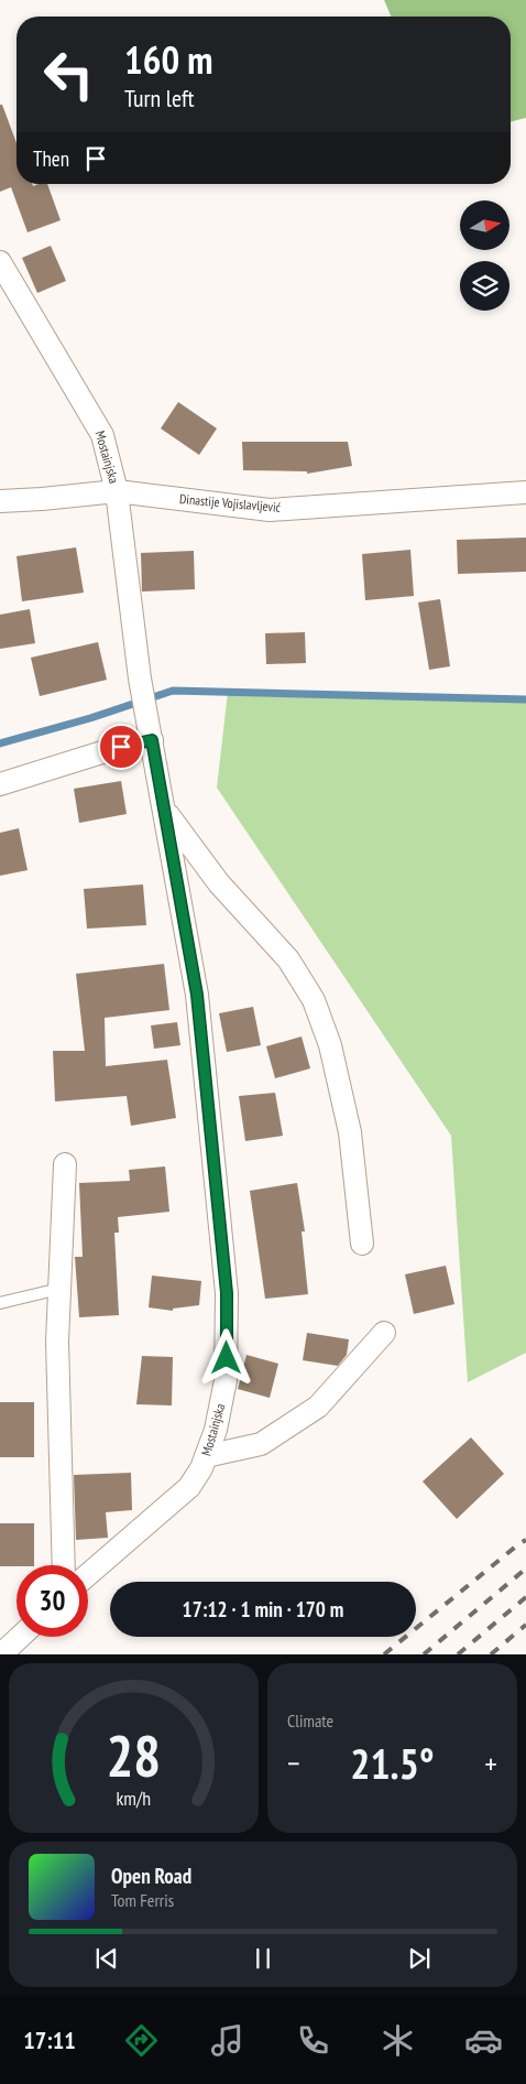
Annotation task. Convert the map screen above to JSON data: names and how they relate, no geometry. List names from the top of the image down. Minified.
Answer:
{"streets":{"street":["Mostainjska","Dinastije Vojislavljević"]},"crossings":[["Mostainjska","Dinastije Vojislavljević"]],"north":"right","page":{"turn":["160 m","Turn left"],"then":"Then","limit":"30","trip":"17:12 · 1 min · 170 m","tile":"Climate","heat":["−","21.5°","+"],"song":["Open Road","Tom Ferris"],"tabs":"17:11","gauge":["28","km/h"]}}
